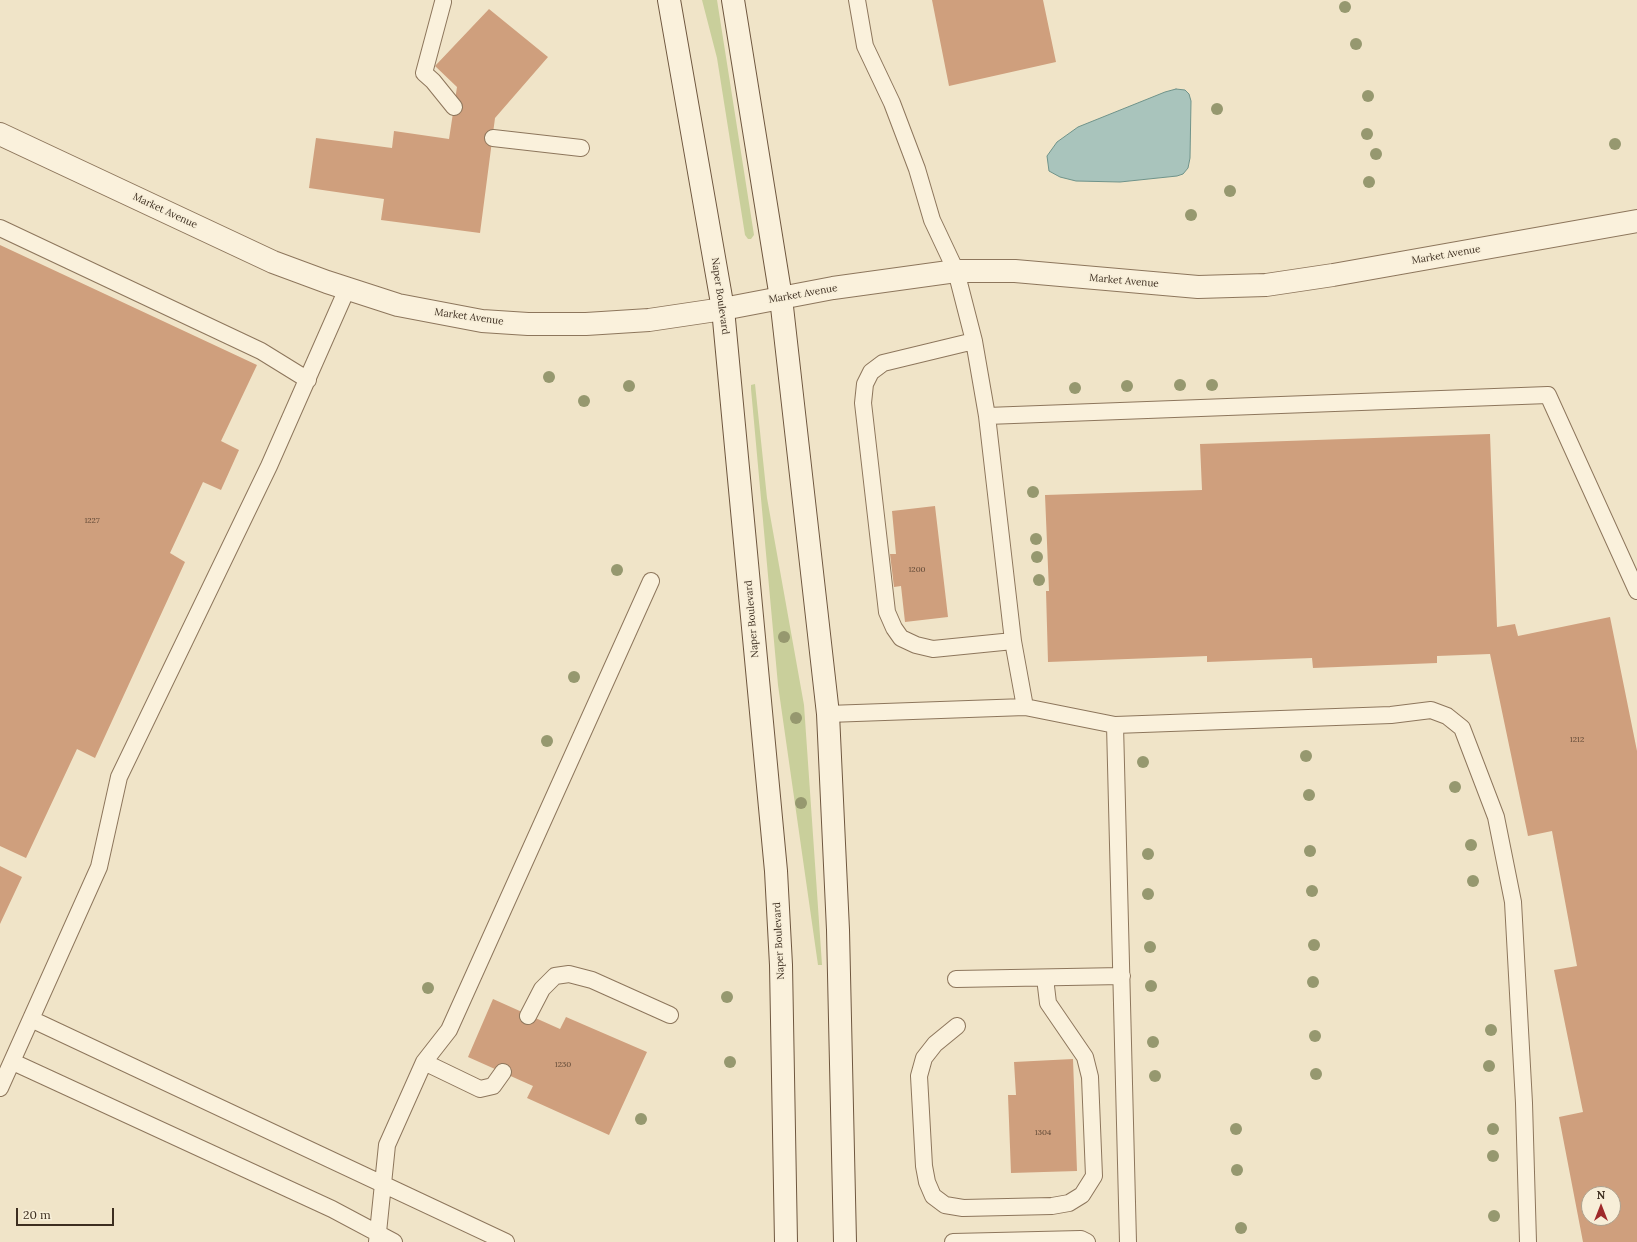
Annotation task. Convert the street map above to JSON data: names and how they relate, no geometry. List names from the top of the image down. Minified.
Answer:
{"streets":{"main road":["Market Avenue","Naper Boulevard"]},"crossings":[["Market Avenue","Naper Boulevard"]],"house_numbers":["1227","1200","1212","1230","1304"],"scale_bar":"20 m","north":"top"}
